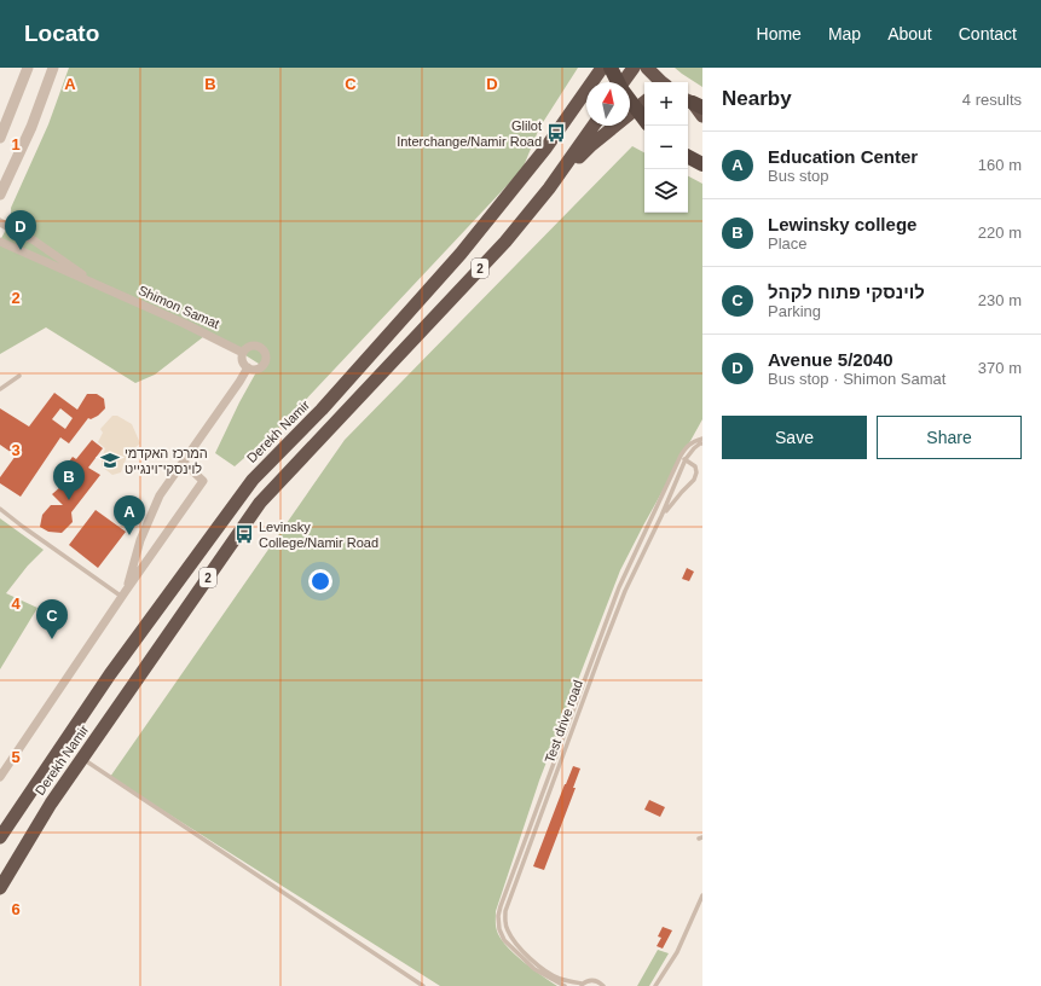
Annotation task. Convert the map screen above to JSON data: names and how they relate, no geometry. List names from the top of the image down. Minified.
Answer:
{"streets":{"highway":["2","Derekh Namir"],"street":["Shimon Samat"],"lane":["Test drive road"]},"places":{"bus stop":["Glilot Interchange/Namir Road","Levinsky College/Namir Road"],"school or university":["המרכז האקדמי לוינסקי־וינגייט"]},"north":"top","page":{"header":"Locato","nav":["Home","Map","About","Contact"],"heading":["Nearby","4 results"],"map_buttons":["+","−"],"list":[{"mark":"A","name":"Education Center","note":"Bus stop","value":"160 m"},{"mark":"B","name":"Lewinsky college","note":"Place","value":"220 m"},{"mark":"C","name":"לוינסקי פתוח לקהל","note":"Parking","value":"230 m"},{"mark":"D","name":"Avenue 5/2040","note":"Bus stop · Shimon Samat","value":"370 m"}],"pins":["D","B","A","C"],"buttons":["Save","Share"]},"grid":{"columns":["A","B","C","D"],"rows":["1","2","3","4","5","6"]}}
